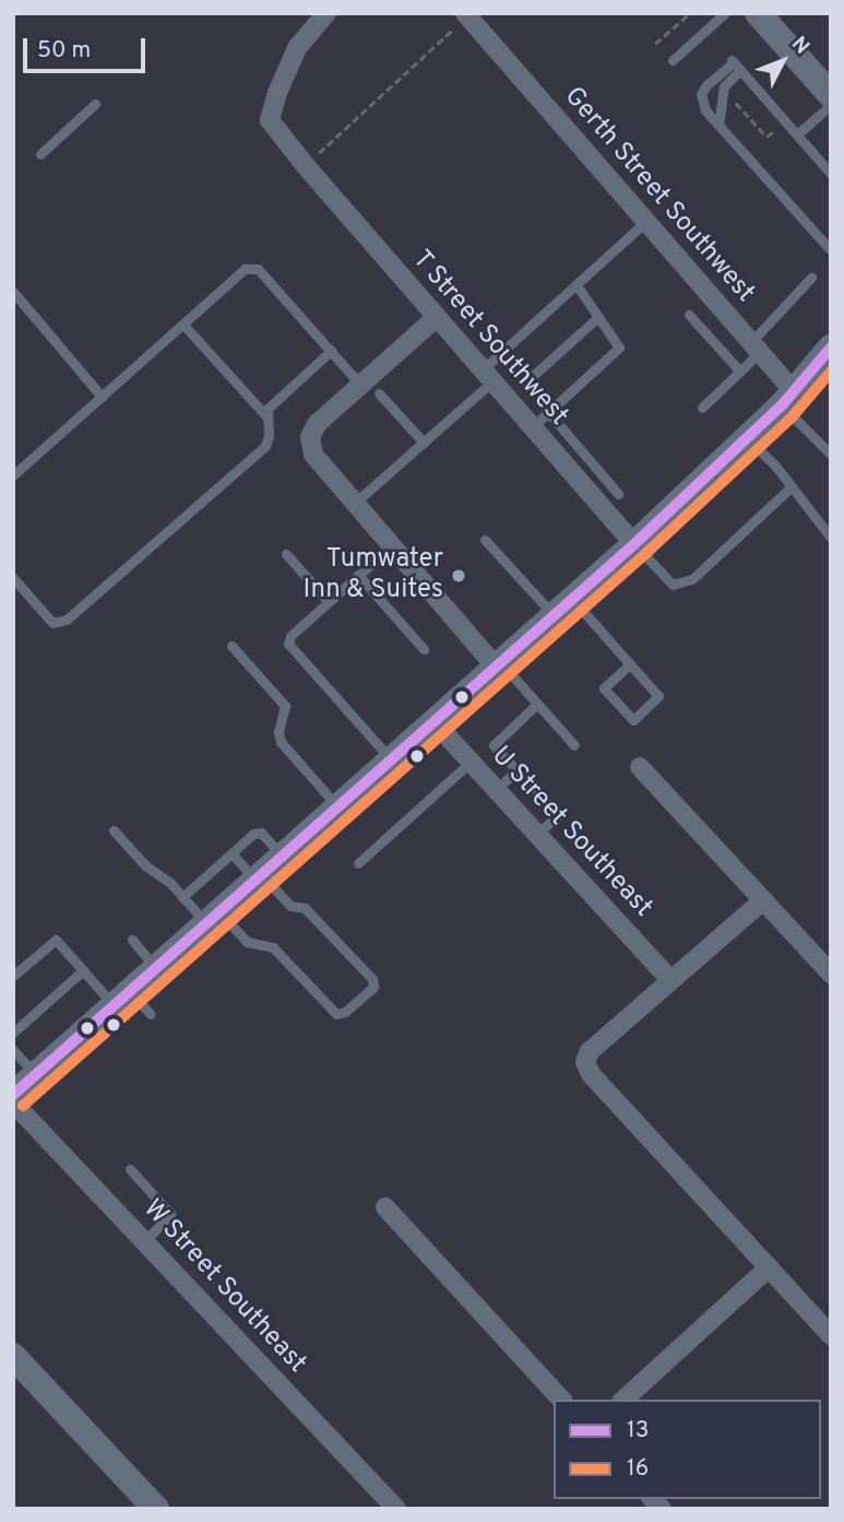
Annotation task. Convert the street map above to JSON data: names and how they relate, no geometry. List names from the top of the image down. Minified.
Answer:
{"streets":{"street":["Gerth Street Southwest","T Street Southwest","U Street Southeast","W Street Southeast"]},"places":["Tumwater Inn & Suites"],"lines":["transit line 13","transit line 16"],"legend":["13","16"],"scale_bar":"50 m","north":"top right"}
